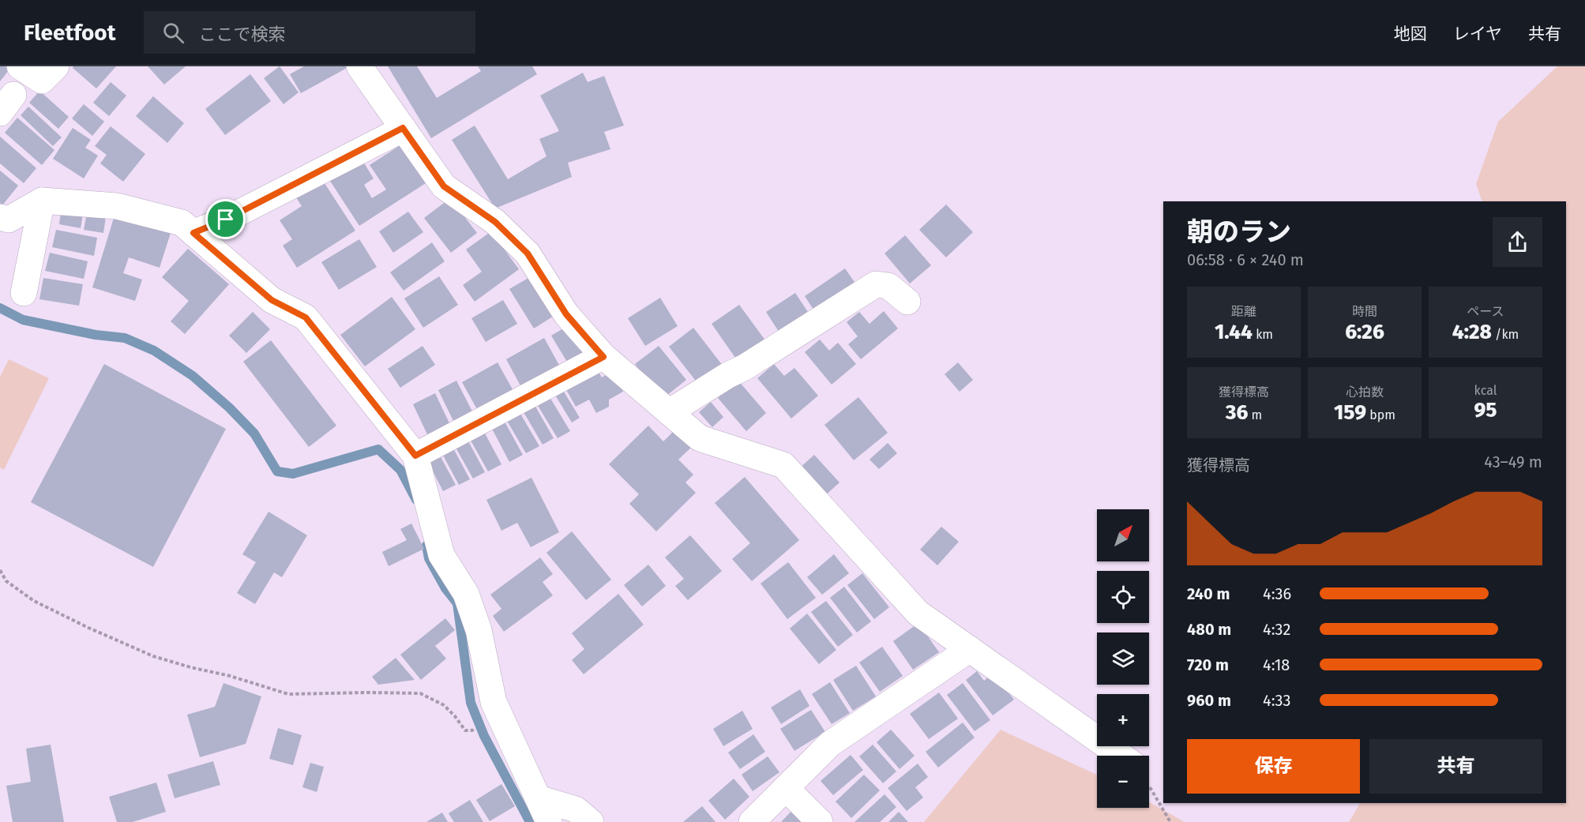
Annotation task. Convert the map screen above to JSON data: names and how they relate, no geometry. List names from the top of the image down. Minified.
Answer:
{"north":"top right","page":{"header":"Fleetfoot","search":"ここで検索","nav":["地図","レイヤ","共有"],"heading":["朝のラン","06:58 · 6 × 240 m"],"stats":[["距離","1.44 km"],["時間","6:26"],["ペース","4:28 /km"],["獲得標高","36 m"],["心拍数","159 bpm"],["kcal","95"]],"chart":["獲得標高","43–49 m"],"map_buttons":["+","−"],"list":[{"name":"240 m","note":"4:36"},{"name":"480 m","note":"4:32"},{"name":"720 m","note":"4:18"},{"name":"960 m","note":"4:33"}],"buttons":["保存","共有"]}}
